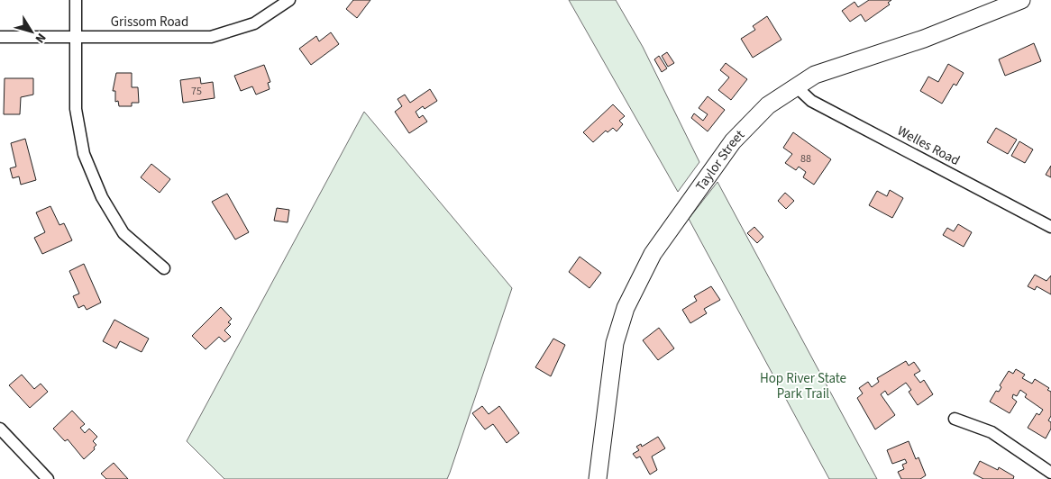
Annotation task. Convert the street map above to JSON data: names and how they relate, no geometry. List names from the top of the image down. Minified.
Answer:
{"streets":{"street":["Grissom Road","Welles Road","Taylor Street"]},"crossings":[["Welles Road","Taylor Street"]],"parks":["Hop River State Park Trail"],"house_numbers":["75","88"],"north":"bottom right"}
